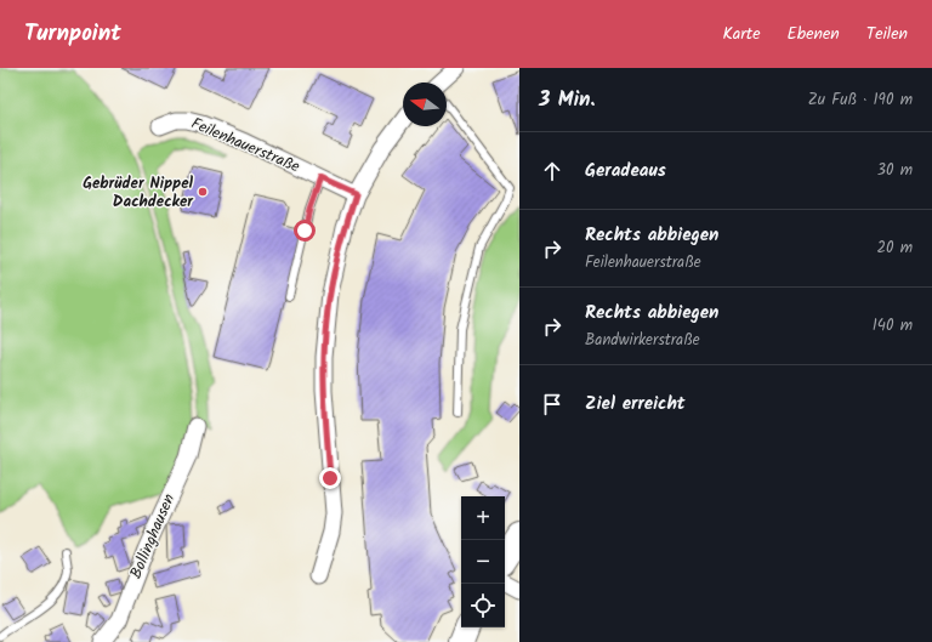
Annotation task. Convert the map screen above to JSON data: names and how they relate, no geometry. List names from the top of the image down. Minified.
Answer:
{"streets":{"street":["Feilenhauerstraße","Bollinghausen"]},"places":["Gebrüder Nippel Dachdecker"],"north":"left","page":{"header":"Turnpoint","nav":["Karte","Ebenen","Teilen"],"heading":["3 Min.","Zu Fuß · 190 m"],"list":[["Geradeaus","30 m"],["Rechts abbiegen","Feilenhauerstraße","20 m"],["Rechts abbiegen","Bandwirkerstraße","140 m"],"Ziel erreicht"],"map_buttons":["+","−"]}}
